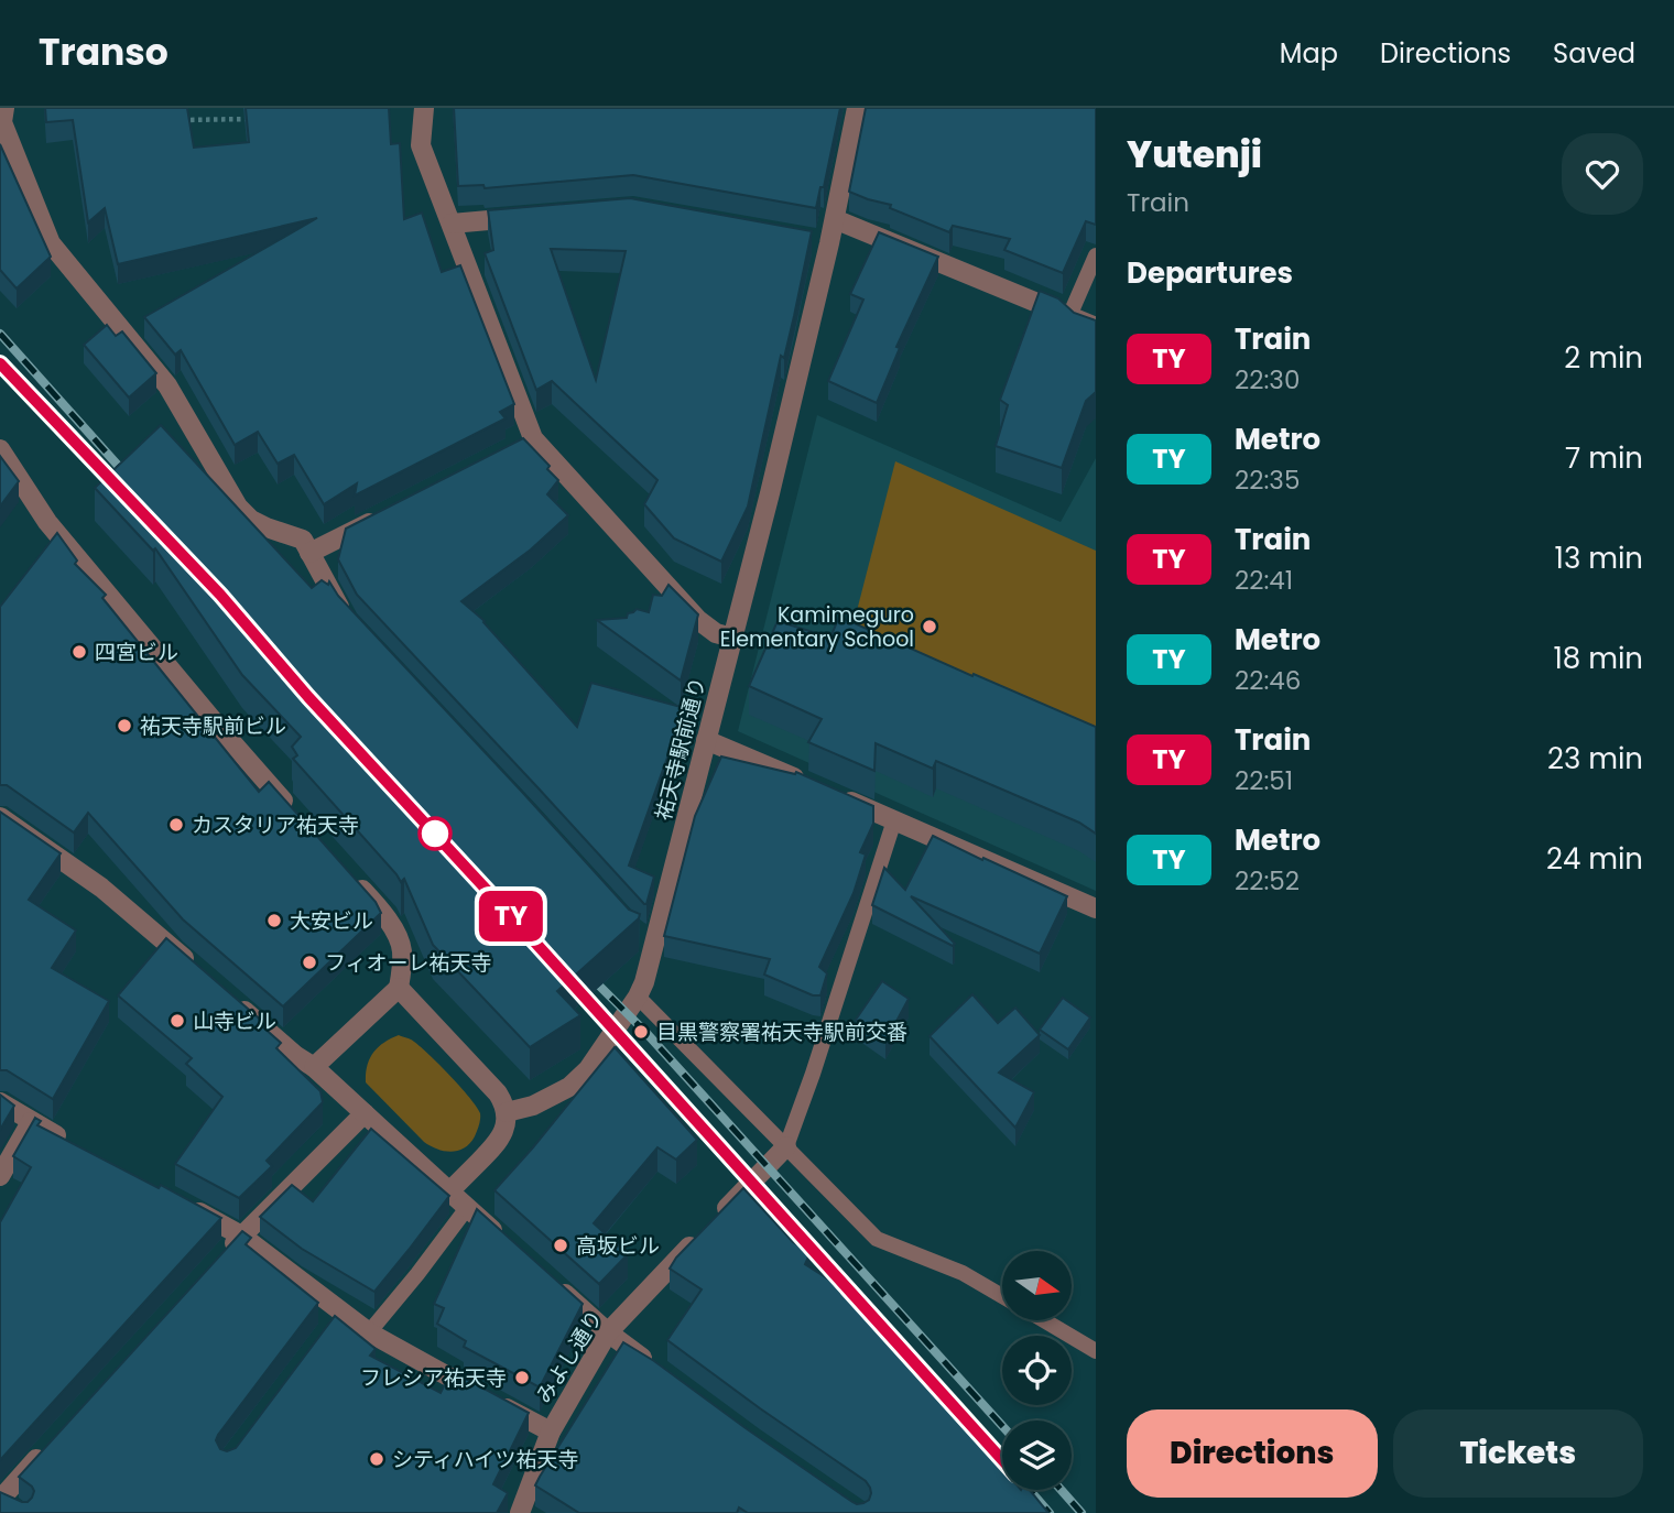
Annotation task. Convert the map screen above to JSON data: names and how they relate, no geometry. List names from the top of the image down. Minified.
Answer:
{"streets":{"street":["祐天寺駅前通り","みよし通り"]},"places":["Kamimeguro Elementary School","四宮ビル","祐天寺駅前ビル","カスタリア祐天寺","大安ビル","フィオーレ祐天寺","山寺ビル","目黒警察署祐天寺駅前交番","高坂ビル","フレシア祐天寺","シティハイツ祐天寺"],"north":"right","page":{"header":"Transo","nav":["Map","Directions","Saved"],"on_map":"TY","heading":[["Yutenji","Train"],"Departures"],"list":[{"mark":"TY","name":"Train","note":"22:30","value":"2 min"},{"mark":"TY","name":"Metro","note":"22:35","value":"7 min"},{"mark":"TY","name":"Train","note":"22:41","value":"13 min"},{"mark":"TY","name":"Metro","note":"22:46","value":"18 min"},{"mark":"TY","name":"Train","note":"22:51","value":"23 min"},{"mark":"TY","name":"Metro","note":"22:52","value":"24 min"}],"buttons":["Directions","Tickets"]}}
